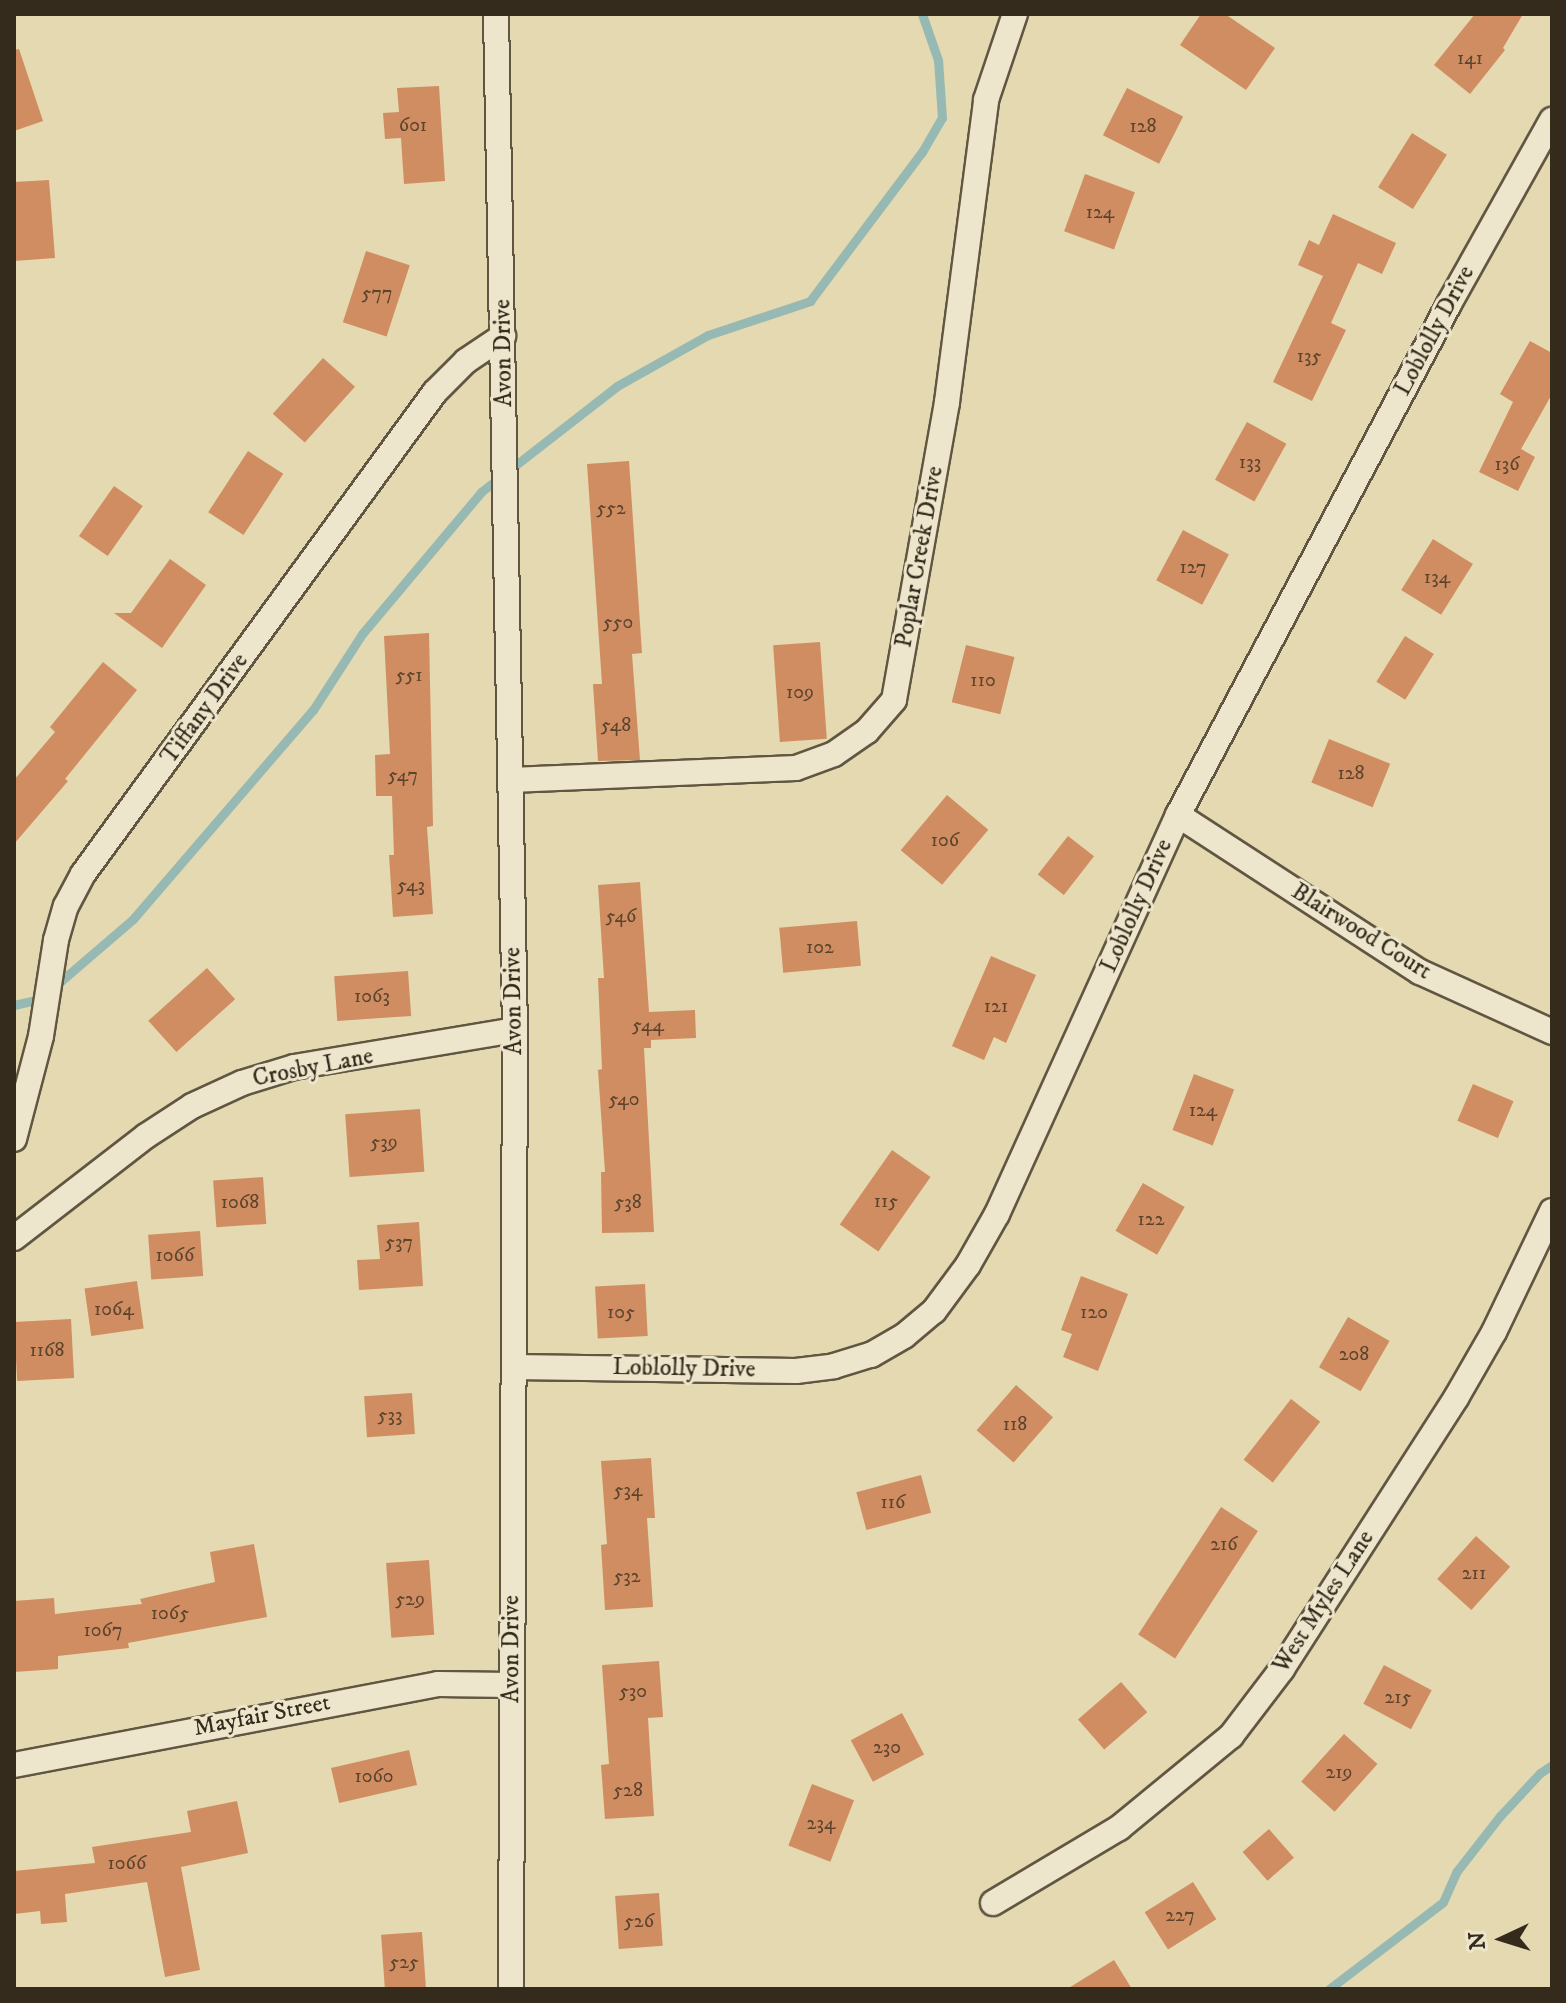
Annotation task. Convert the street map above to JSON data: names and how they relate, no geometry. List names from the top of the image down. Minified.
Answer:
{"streets":{"street":["Loblolly Drive","Avon Drive","Poplar Creek Drive","Tiffany Drive","Blairwood Court","Crosby Lane","West Myles Lane","Mayfair Street"]},"crossings":[["Loblolly Drive","Avon Drive"],["Loblolly Drive","Blairwood Court"],["Avon Drive","Poplar Creek Drive"],["Avon Drive","Tiffany Drive"],["Avon Drive","Crosby Lane"],["Avon Drive","Mayfair Street"]],"house_numbers":["141","601","128","124","577","135","133","136","552","127","134","550","551","110","109","548","128","547","106","543","546","102","1063","121","544","540","124","539","115","1068","538","122","537","1066","1064","105","120","1168","208","533","118","534","116","216","211","532","529","1065","1067","530","215","230","219","1060","528","234","1066","227","526","525"],"north":"left"}
